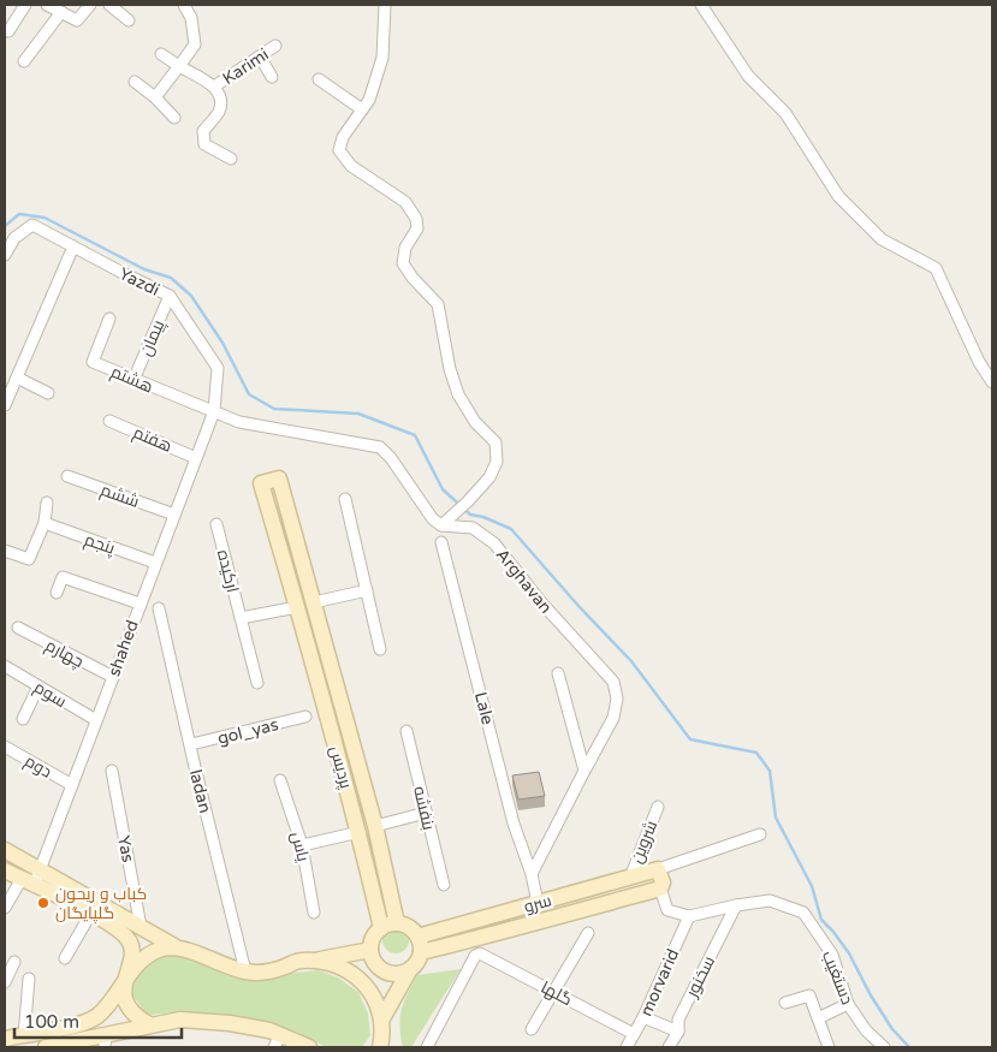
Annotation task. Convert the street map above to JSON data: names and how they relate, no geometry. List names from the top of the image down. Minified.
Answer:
{"streets":{"street":["Karimi","Yazdi","پیمان","هشتم","هفتم","ششم","پنجم","ارکیده","Arghavan","shahed","چهارم","سوم","Lale","gol_yas","دوم","پردیس","ladan","بنفشه","شروین","یاس","Yas","سرو","سخنور","دستغیب","morvarid","گلها"]},"crossings":[["Yazdi","پیمان"],["Yazdi","هشتم"],["Yazdi","shahed"],["پیمان","هشتم"],["هشتم","shahed"],["هفتم","shahed"],["ششم","shahed"],["پنجم","shahed"],["Arghavan","Lale"],["shahed","چهارم"],["shahed","سوم"],["shahed","دوم"],["gol_yas","ladan"],["پردیس","سرو"],["شروین","سرو"],["سخنور","دستغیب"],["دستغیب","morvarid"],["morvarid","گلها"]],"places":["کباب و ریحون گلپایگان"],"scale_bar":"100 m"}
